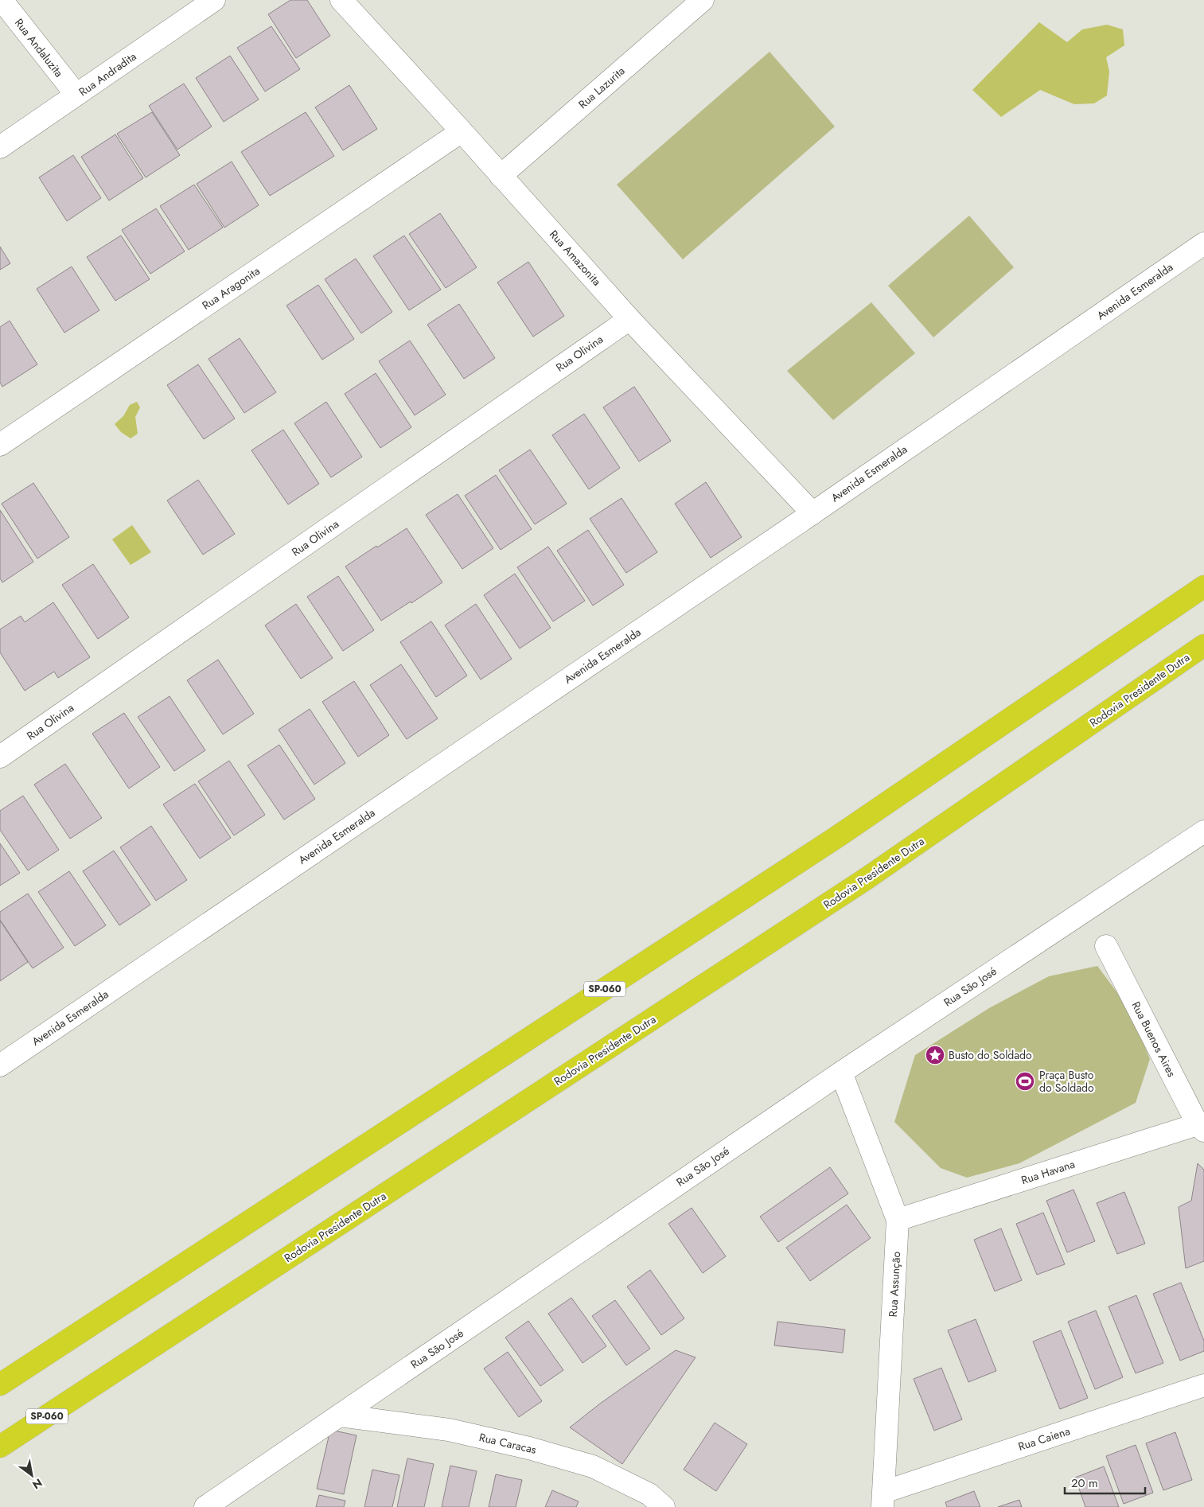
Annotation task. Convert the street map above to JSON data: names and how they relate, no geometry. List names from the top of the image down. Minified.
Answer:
{"streets":{"highway":["Rodovia Presidente Dutra","SP-060"],"street":["Rua Andaluzita","Rua Andradita","Rua Lazurita","Rua Amazonita","Rua Aragonita","Avenida Esmeralda","Rua Olivina","Rua São José","Rua Buenos Aires","Rua Havana","Rua Assunção","Rua Caiena","Rua Caracas"]},"crossings":[["Rua Andaluzita","Rua Andradita"],["Rua Lazurita","Rua Amazonita"],["Rua Amazonita","Rua Aragonita"],["Rua Amazonita","Avenida Esmeralda"],["Rua Amazonita","Rua Olivina"],["Rua São José","Rua Assunção"],["Rua São José","Rua Caracas"],["Rua Buenos Aires","Rua Havana"],["Rua Havana","Rua Assunção"],["Rua Assunção","Rua Caiena"]],"places":{"place":["Busto do Soldado"],"sports":["Praça Busto do Soldado"]},"scale_bar":"20 m","north":"bottom right"}
